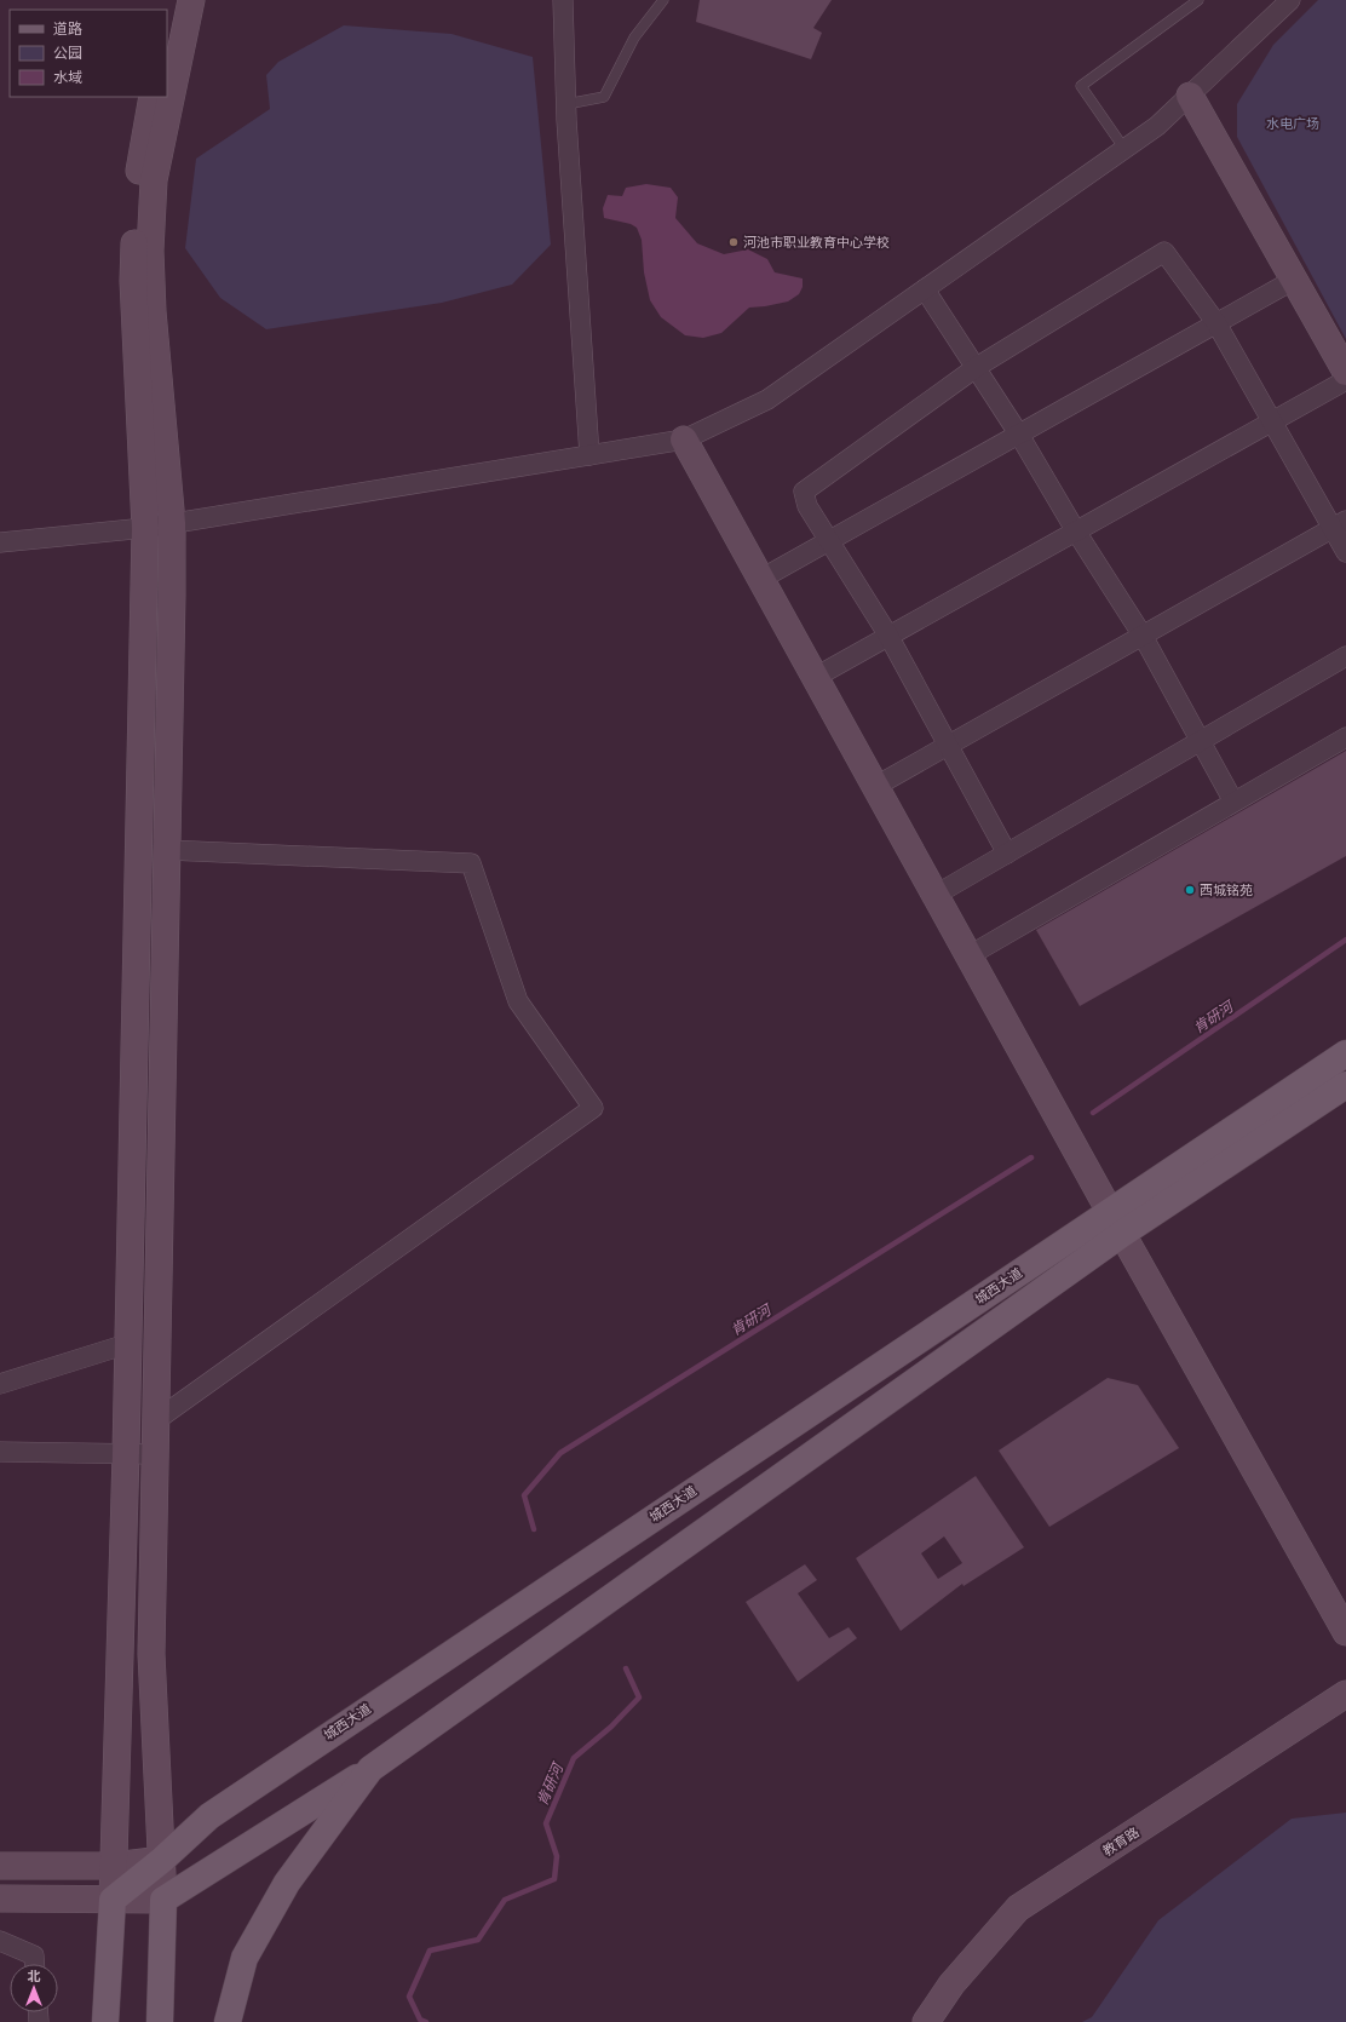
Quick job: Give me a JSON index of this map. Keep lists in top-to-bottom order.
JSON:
{
  "streets": {
    "main road": ["城西大道", "教育路"]
  },
  "water": ["肯研河"],
  "parks": ["水电广场"],
  "places": ["河池市职业教育中心学校", "西城铭苑"],
  "legend": ["道路", "公园", "水域"],
  "north": "top"
}
